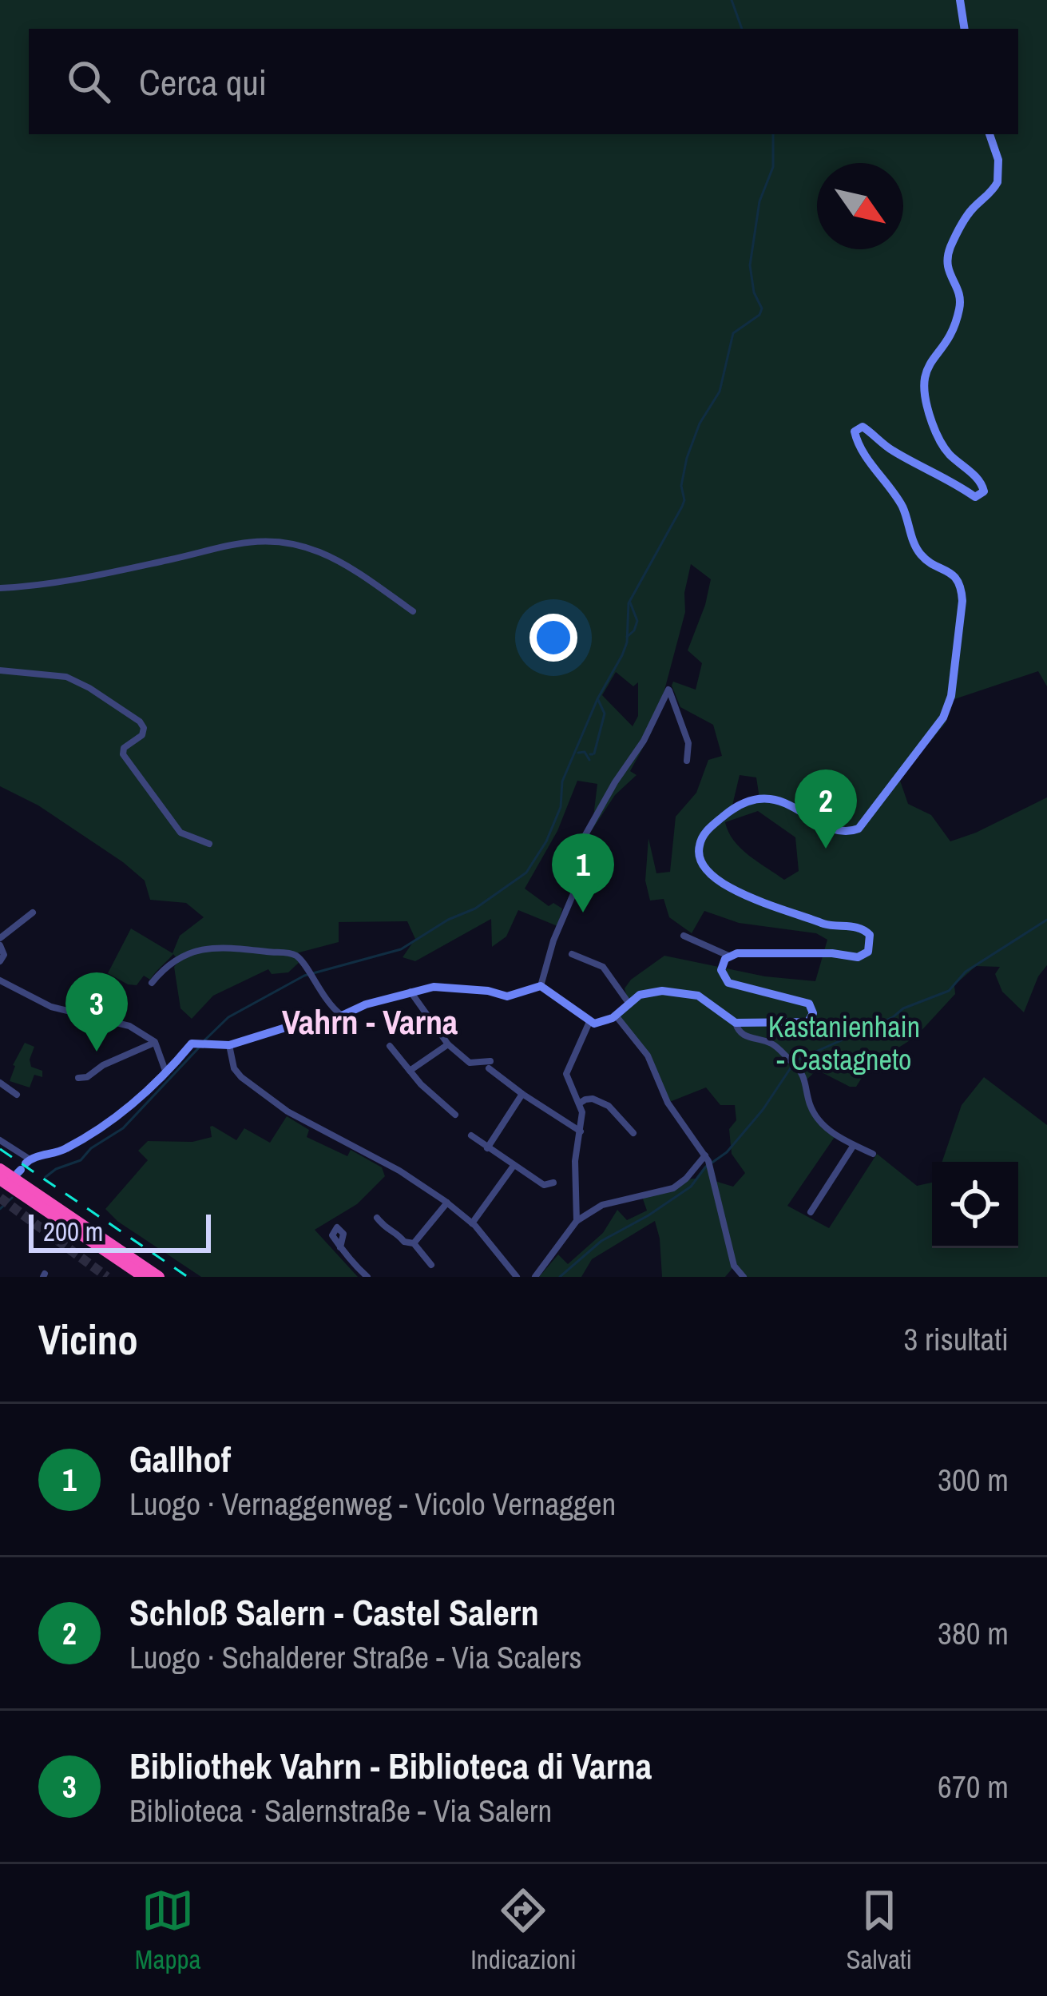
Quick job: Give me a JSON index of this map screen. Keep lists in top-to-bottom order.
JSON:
{
  "districts": ["Vahrn - Varna"],
  "parks": ["Kastanienhain - Castagneto"],
  "scale_bar": "200 m",
  "north": "bottom right",
  "page": {
    "search": "Cerca qui",
    "pins": ["2", "1", "3"],
    "scale": "200 m",
    "heading": ["Vicino", "3 risultati"],
    "list": [
      {
        "mark": "1",
        "name": "Gallhof",
        "note": "Luogo · Vernaggenweg - Vicolo Vernaggen",
        "value": "300 m"
      },
      {
        "mark": "2",
        "name": "Schloß Salern - Castel Salern",
        "note": "Luogo · Schalderer Straße - Via Scalers",
        "value": "380 m"
      },
      {
        "mark": "3",
        "name": "Bibliothek Vahrn - Biblioteca di Varna",
        "note": "Biblioteca · Salernstraße - Via Salern",
        "value": "670 m"
      }
    ],
    "nav": ["Mappa", "Indicazioni", "Salvati"]
  }
}
